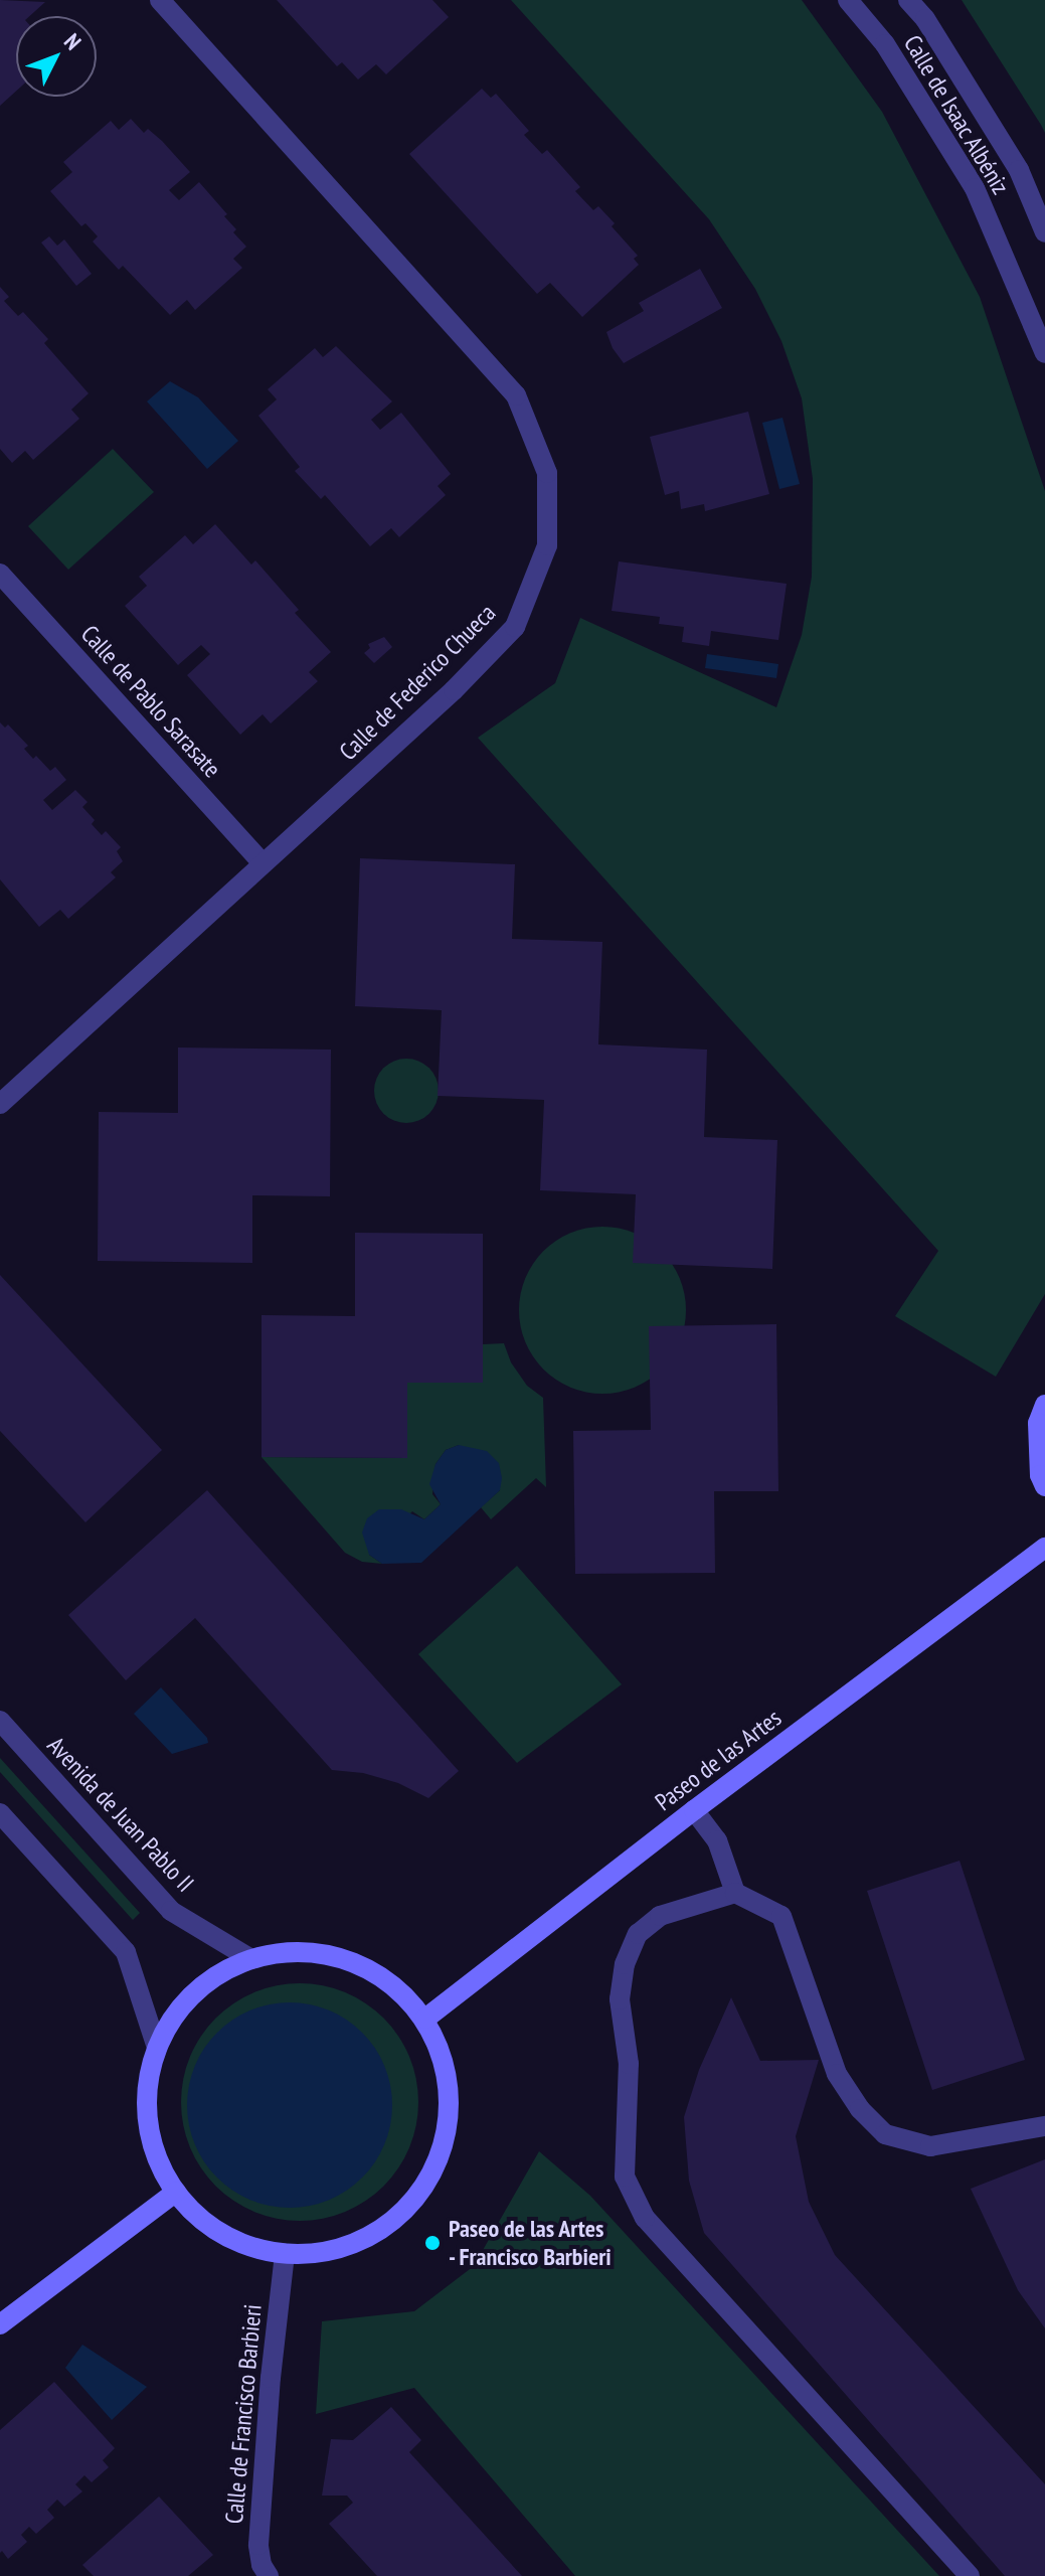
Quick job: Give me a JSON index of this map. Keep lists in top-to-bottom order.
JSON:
{
  "streets": {
    "main road": ["Paseo de las Artes"],
    "street": [
      "Calle de Isaac Albéniz",
      "Calle de Federico Chueca",
      "Calle de Pablo Sarasate",
      "Avenida de Juan Pablo II",
      "Calle de Francisco Barbieri"
    ]
  },
  "crossings": [
    ["Calle de Federico Chueca", "Calle de Pablo Sarasate"]
  ],
  "places": ["Paseo de las Artes - Francisco Barbieri"],
  "north": "top right"
}
